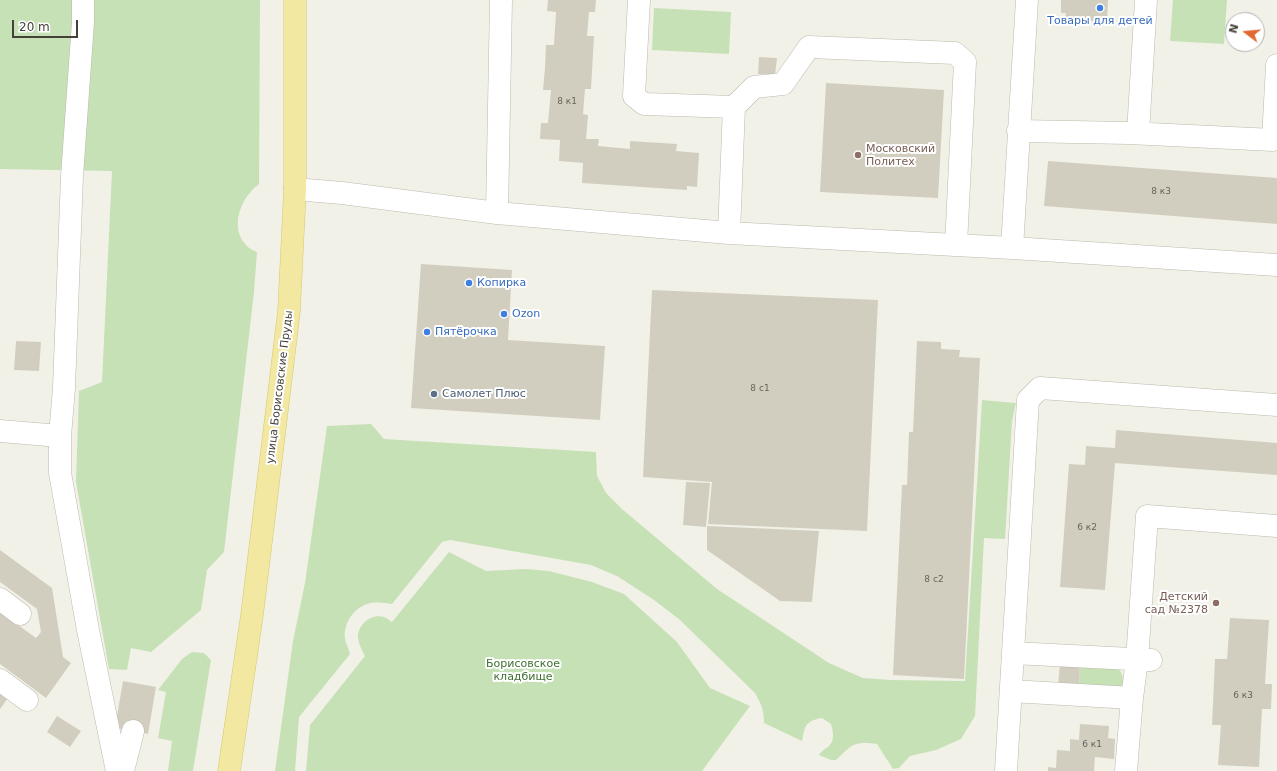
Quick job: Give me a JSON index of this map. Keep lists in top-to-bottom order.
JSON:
{
  "streets": {
    "main road": ["улица Борисовские Пруды"]
  },
  "parks": ["Борисовское кладбище"],
  "places": [
    "Товары для детей",
    "Московский Политех",
    "Копирка",
    "Ozon",
    "Пятёрочка",
    "Самолет Плюс",
    "Детский сад №2378"
  ],
  "house_numbers": [
    "8 к1",
    "8 к3",
    "8 c1",
    "6 к2",
    "8 c2",
    "6 к3",
    "6 к1"
  ],
  "scale_bar": "20 m",
  "north": "left"
}
